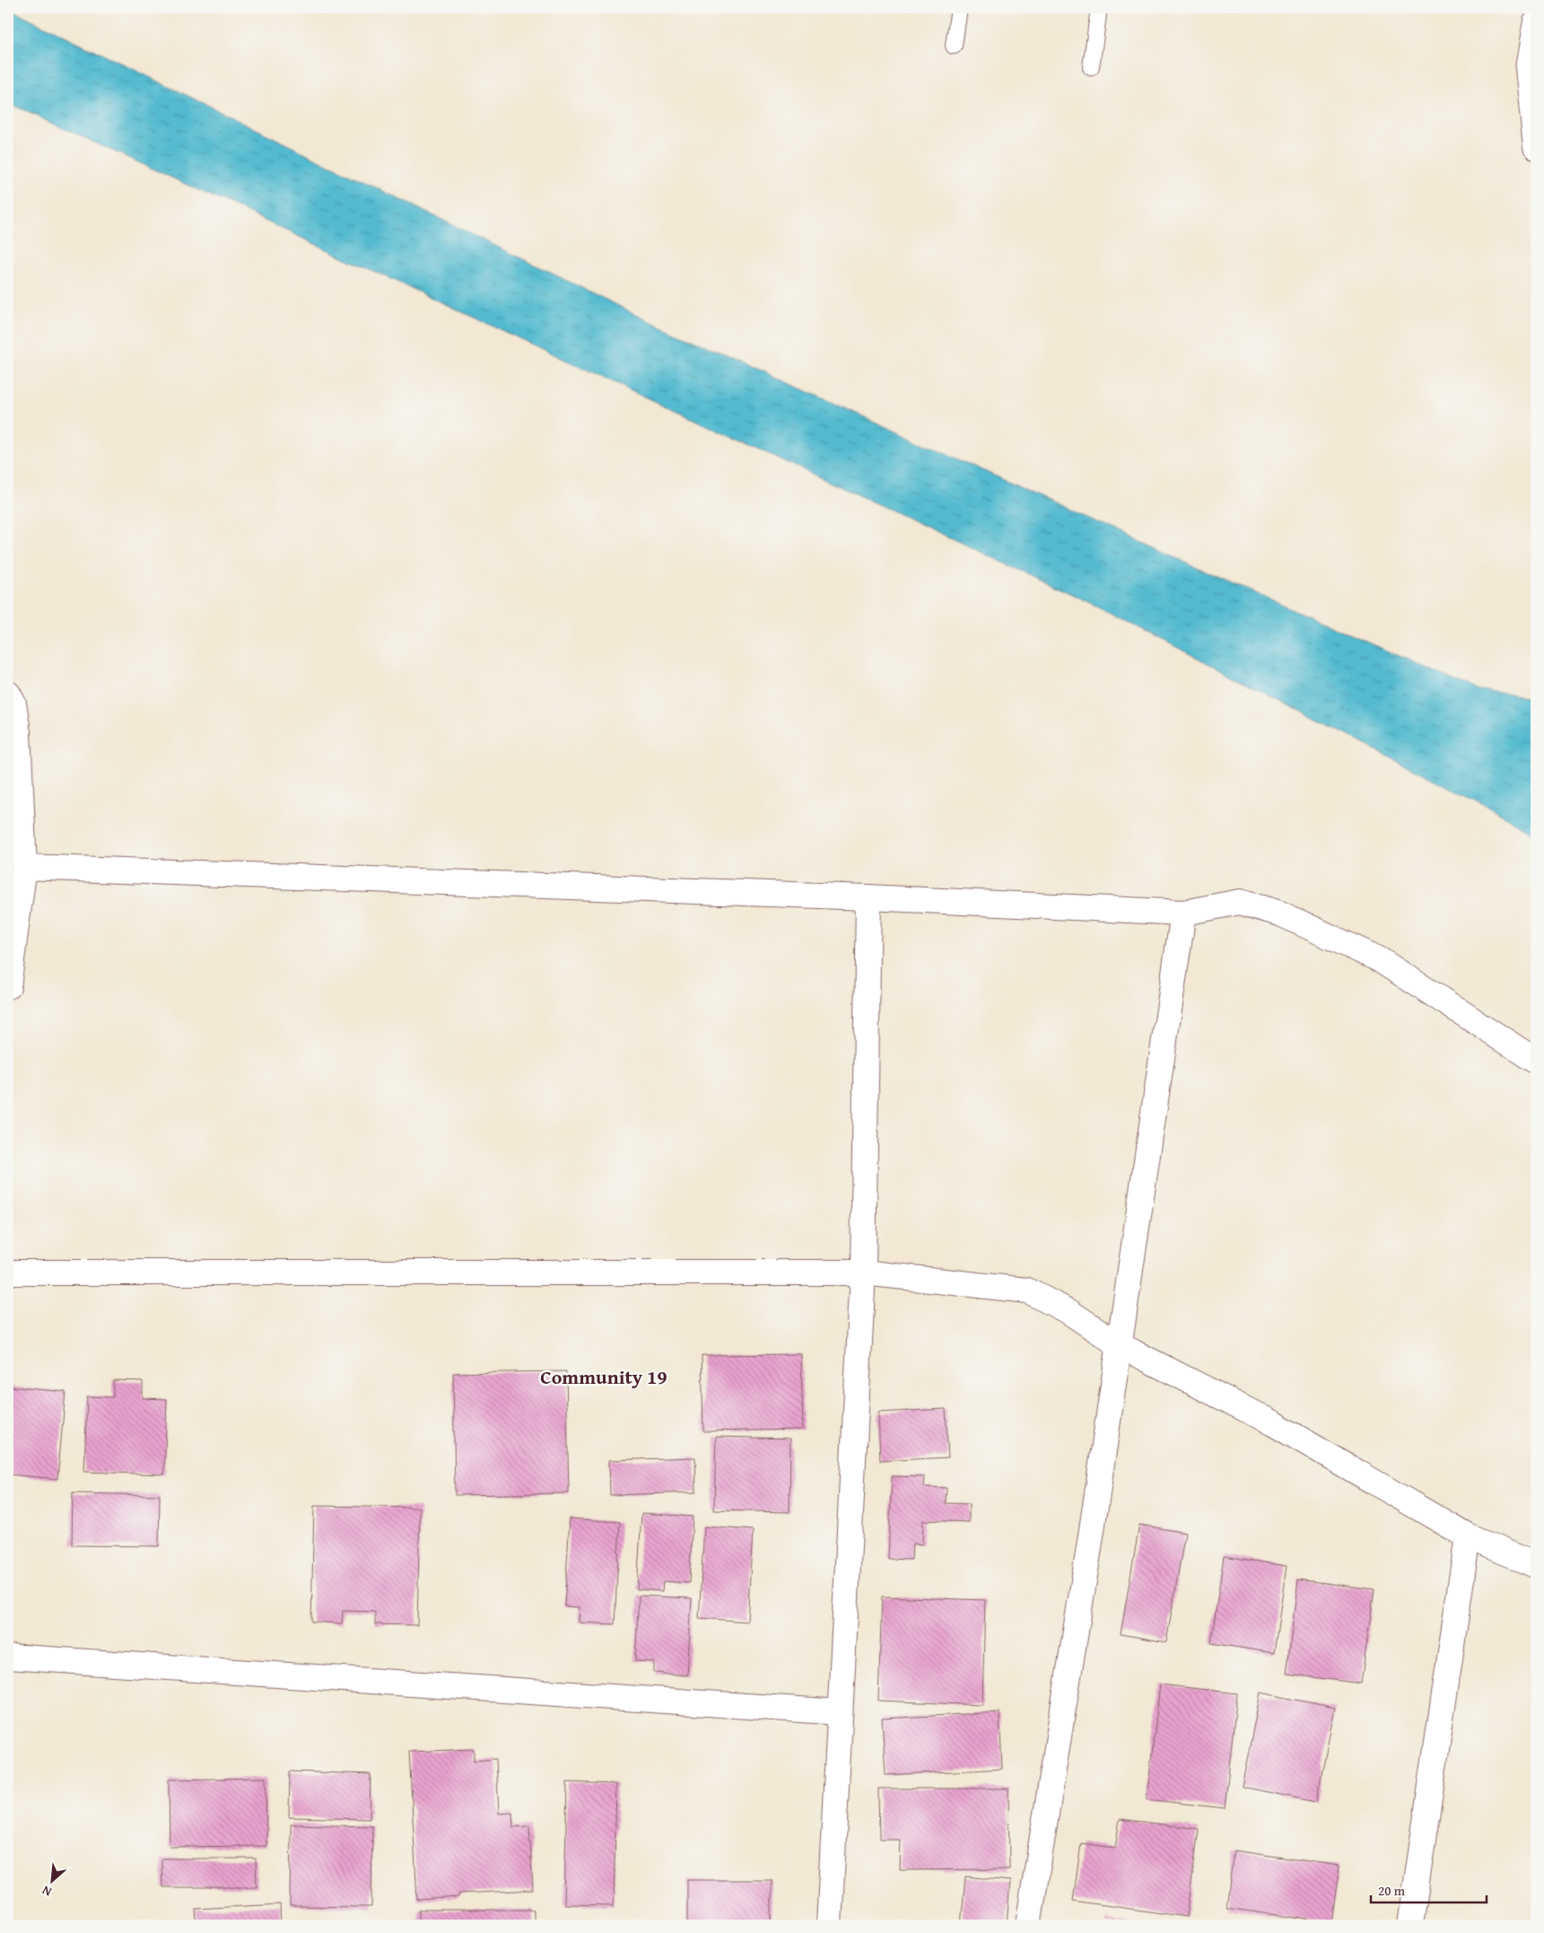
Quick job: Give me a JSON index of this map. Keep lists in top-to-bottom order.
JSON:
{
  "districts": ["Community 19"],
  "scale_bar": "20 m",
  "north": "bottom left"
}
